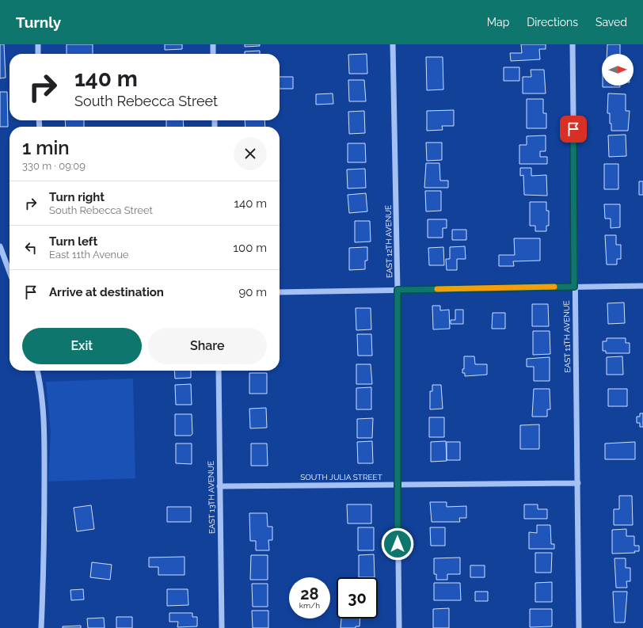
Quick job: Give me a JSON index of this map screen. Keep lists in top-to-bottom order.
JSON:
{
  "streets": {
    "street": [
      "EAST 12TH AVENUE",
      "EAST 11TH AVENUE",
      "SOUTH JULIA STREET",
      "EAST 13TH AVENUE"
    ]
  },
  "crossings": [
    ["EAST 12TH AVENUE", "SOUTH JULIA STREET"],
    ["EAST 11TH AVENUE", "SOUTH JULIA STREET"],
    ["SOUTH JULIA STREET", "EAST 13TH AVENUE"]
  ],
  "north": "right",
  "page": {
    "header": "Turnly",
    "nav": ["Map", "Directions", "Saved"],
    "turn": ["140 m", "South Rebecca Street"],
    "heading": ["1 min", "330 m · 09:09"],
    "list": [
      {
        "name": "Turn right",
        "note": "South Rebecca Street",
        "value": "140 m"
      },
      {
        "name": "Turn left",
        "note": "East 11th Avenue",
        "value": "100 m"
      },
      {
        "name": "Arrive at destination",
        "value": "90 m"
      }
    ],
    "buttons": ["Exit", "Share"],
    "speed": "28 km/h",
    "limit": "30"
  }
}
